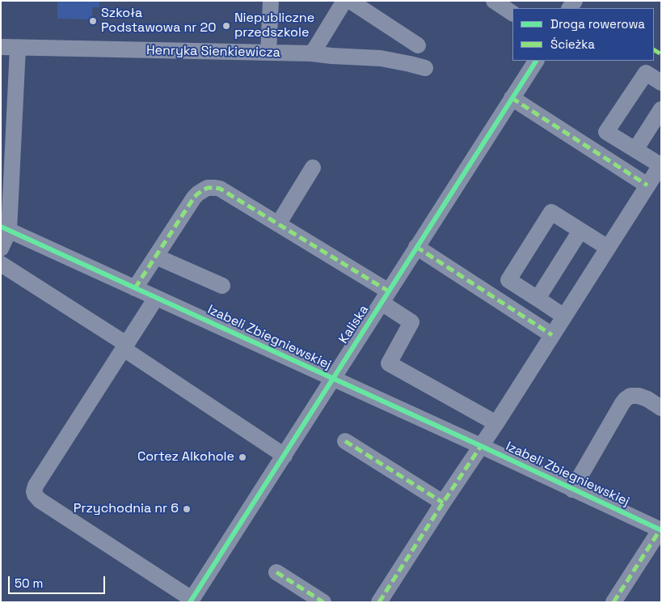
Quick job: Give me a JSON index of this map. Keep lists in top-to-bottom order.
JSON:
{
  "streets": {
    "street": ["Henryka Sienkiewicza", "Kaliska", "Izabeli Zbiegniewskiej"]
  },
  "crossings": [
    ["Kaliska", "Izabeli Zbiegniewskiej"]
  ],
  "places": [
    "Szkoła Podstawowa nr 20",
    "Niepubliczne przedszkole",
    "Cortez Alkohole",
    "Przychodnia nr 6"
  ],
  "legend": ["Droga rowerowa", "Ścieżka"],
  "scale_bar": "50 m"
}
